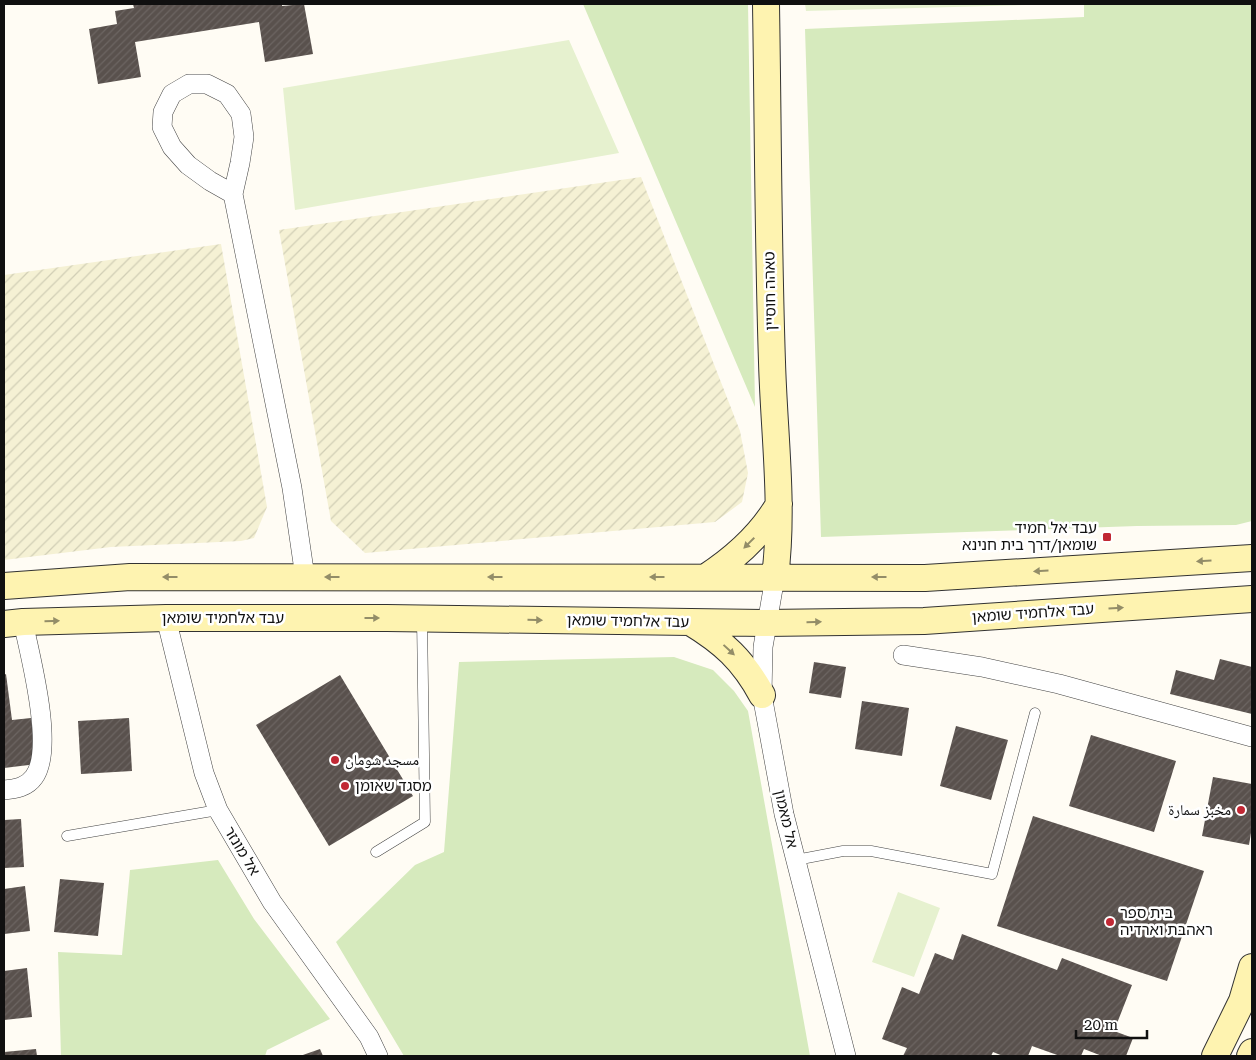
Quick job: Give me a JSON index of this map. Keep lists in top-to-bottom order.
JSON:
{
  "streets": {
    "main road": ["טאהה חוסיין", "עבד אלחמיד שומאן"],
    "street": ["אל מאמון", "אל מונזר"]
  },
  "crossings": [
    ["טאהה חוסיין", "אל מאמון"],
    ["עבד אלחמיד שומאן", "אל מאמון"],
    ["עבד אלחמיד שומאן", "אל מונזר"]
  ],
  "places": {
    "transit": ["עבד אל חמיד שומאן/דרך בית חנינא"],
    "other": [
      "مسجد شومان",
      "מסגד שאומן",
      "مخبز سمارة",
      "בית ספר ראהבת וארדיה"
    ]
  },
  "scale_bar": "20 m"
}
